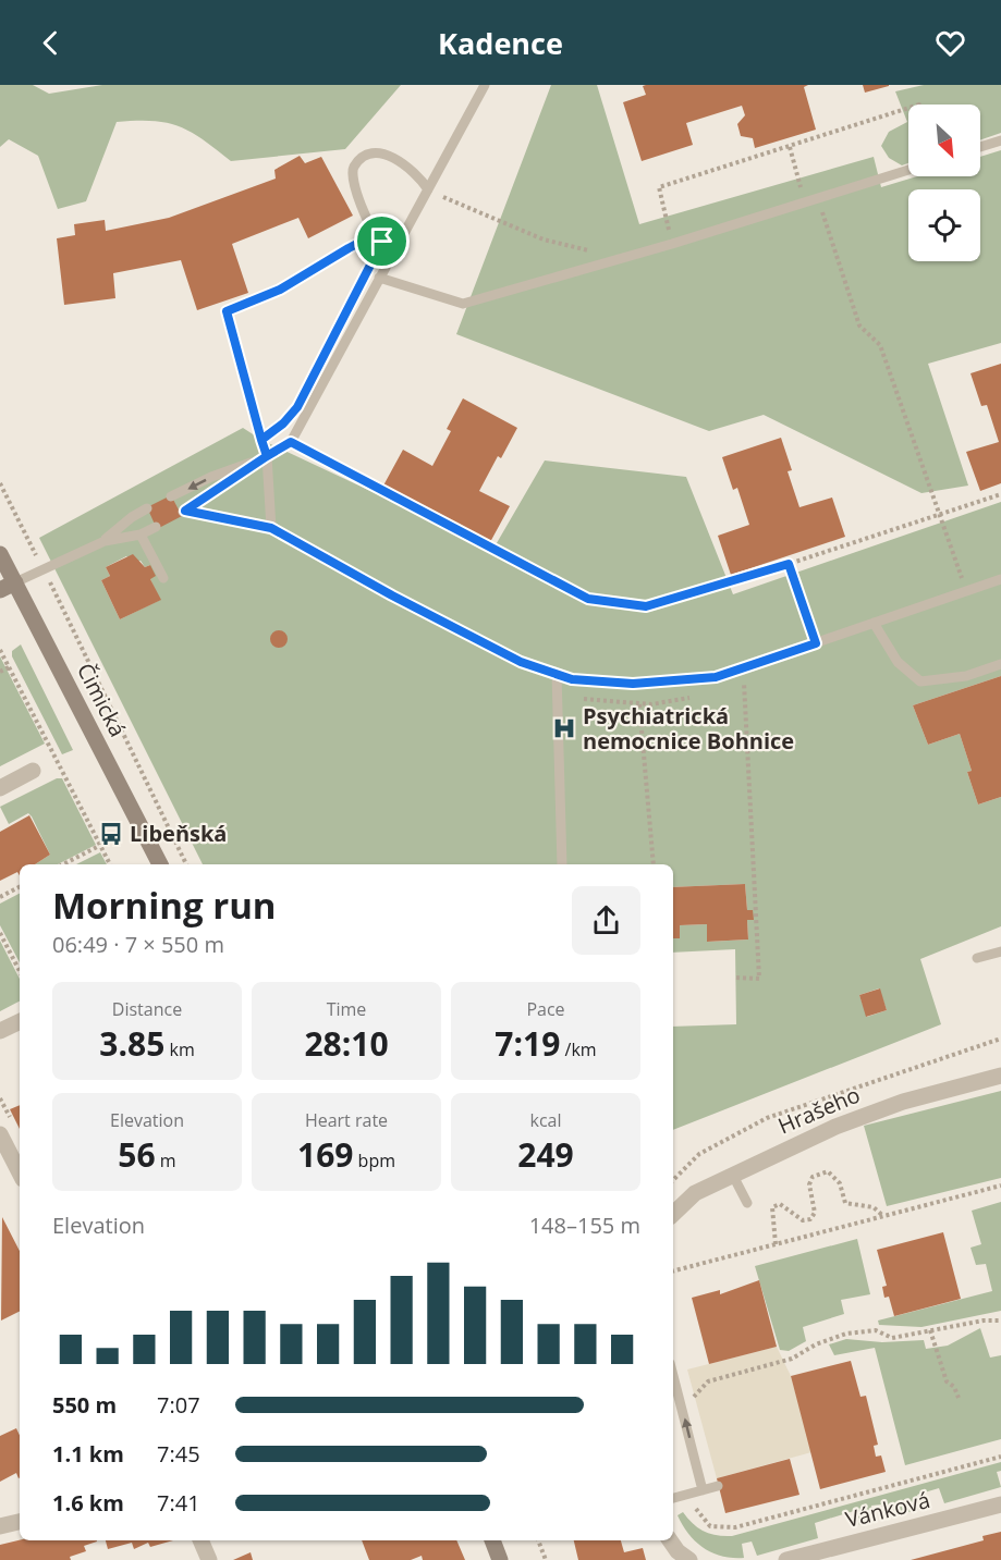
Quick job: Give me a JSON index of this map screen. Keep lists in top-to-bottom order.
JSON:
{
  "streets": {
    "street": ["Čimická", "Hrašeho", "Vánková"]
  },
  "places": {
    "hospital": ["Psychiatrická nemocnice Bohnice"],
    "bus stop": ["Libeňská"]
  },
  "north": "bottom right",
  "page": {
    "header": "Kadence",
    "heading": ["Morning run", "06:49 · 7 × 550 m"],
    "stats": [
      ["Distance", "3.85 km"],
      ["Time", "28:10"],
      ["Pace", "7:19 /km"],
      ["Elevation", "56 m"],
      ["Heart rate", "169 bpm"],
      ["kcal", "249"]
    ],
    "chart": ["Elevation", "148–155 m"],
    "list": [
      {
        "name": "550 m",
        "note": "7:07"
      },
      {
        "name": "1.1 km",
        "note": "7:45"
      },
      {
        "name": "1.6 km",
        "note": "7:41"
      }
    ]
  }
}
